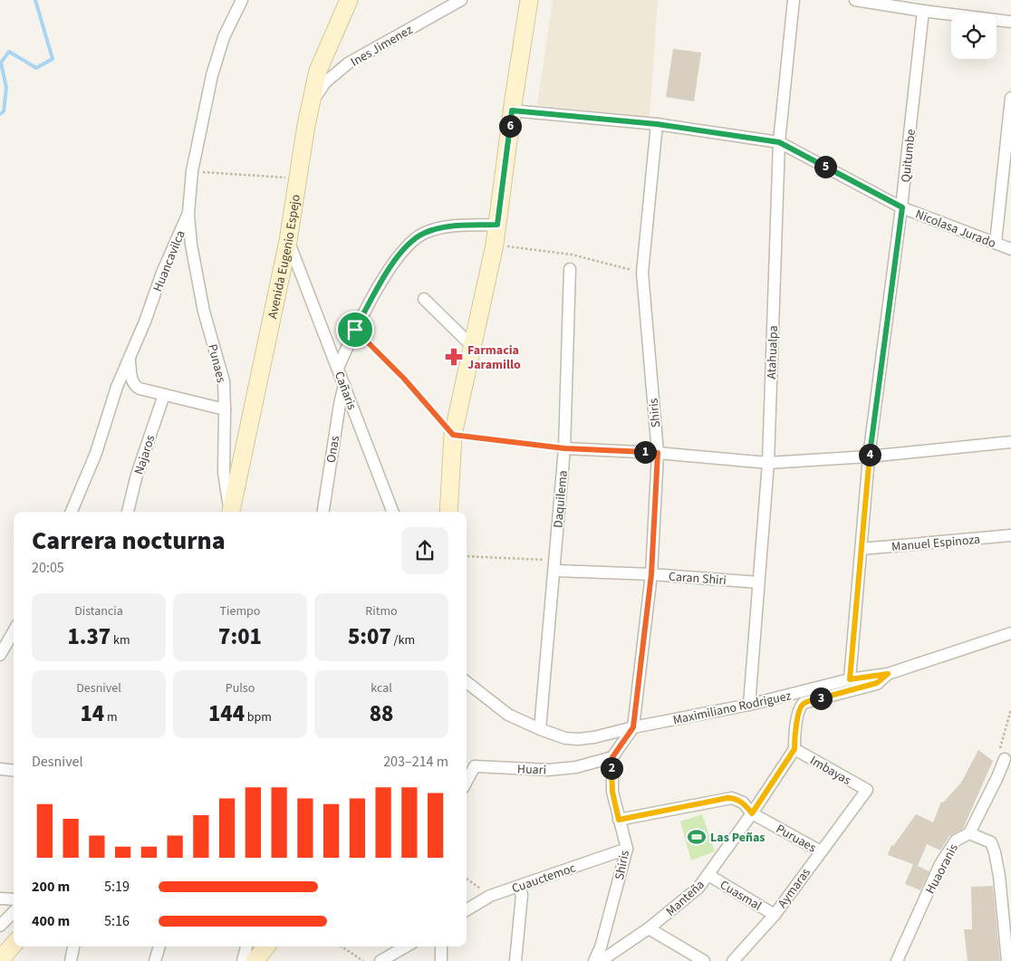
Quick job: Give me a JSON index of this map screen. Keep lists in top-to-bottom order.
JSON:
{
  "streets": {
    "main road": ["Avenida Eugenio Espejo"],
    "street": [
      "Ines Jimenez",
      "Quitumbe",
      "Nicolasa Jurado",
      "Huancavilca",
      "Atahualpa",
      "Punaes",
      "Cañaris",
      "Shiris",
      "Onas",
      "Najaros",
      "Daquilema",
      "Manuel Espinoza",
      "Caran Shiri",
      "Maximiliano Rodriguez",
      "Huari",
      "Imbayas",
      "Puruaes",
      "Huaoranis",
      "Cuauctemoc",
      "Aymaras",
      "Cuasmal",
      "Manteña"
    ]
  },
  "crossings": [
    ["Ines Jimenez", "Avenida Eugenio Espejo"],
    ["Quitumbe", "Nicolasa Jurado"],
    ["Quitumbe", "Manuel Espinoza"],
    ["Quitumbe", "Maximiliano Rodriguez"],
    ["Nicolasa Jurado", "Atahualpa"],
    ["Nicolasa Jurado", "Shiris"],
    ["Avenida Eugenio Espejo", "Cañaris"],
    ["Huancavilca", "Punaes"],
    ["Atahualpa", "Caran Shiri"],
    ["Atahualpa", "Maximiliano Rodriguez"],
    ["Cañaris", "Onas"],
    ["Shiris", "Caran Shiri"],
    ["Shiris", "Maximiliano Rodriguez"],
    ["Shiris", "Huari"],
    ["Shiris", "Puruaes"],
    ["Shiris", "Cuauctemoc"],
    ["Daquilema", "Caran Shiri"],
    ["Daquilema", "Maximiliano Rodriguez"],
    ["Maximiliano Rodriguez", "Manteña"],
    ["Imbayas", "Aymaras"],
    ["Imbayas", "Manteña"],
    ["Puruaes", "Aymaras"],
    ["Puruaes", "Manteña"],
    ["Aymaras", "Cuasmal"],
    ["Cuasmal", "Manteña"]
  ],
  "places": {
    "pharmacy": ["Farmacia Jaramillo"],
    "sports": ["Las Peñas"]
  },
  "page": {
    "pins": [
      "6",
      "5",
      "1",
      "4",
      "3",
      "2"
    ],
    "heading": ["Carrera nocturna", "20:05"],
    "stats": [
      ["Distancia", "1.37 km"],
      ["Tiempo", "7:01"],
      ["Ritmo", "5:07 /km"],
      ["Desnivel", "14 m"],
      ["Pulso", "144 bpm"],
      ["kcal", "88"]
    ],
    "chart": ["Desnivel", "203–214 m"],
    "list": [
      {
        "name": "200 m",
        "note": "5:19"
      },
      {
        "name": "400 m",
        "note": "5:16"
      }
    ]
  }
}
